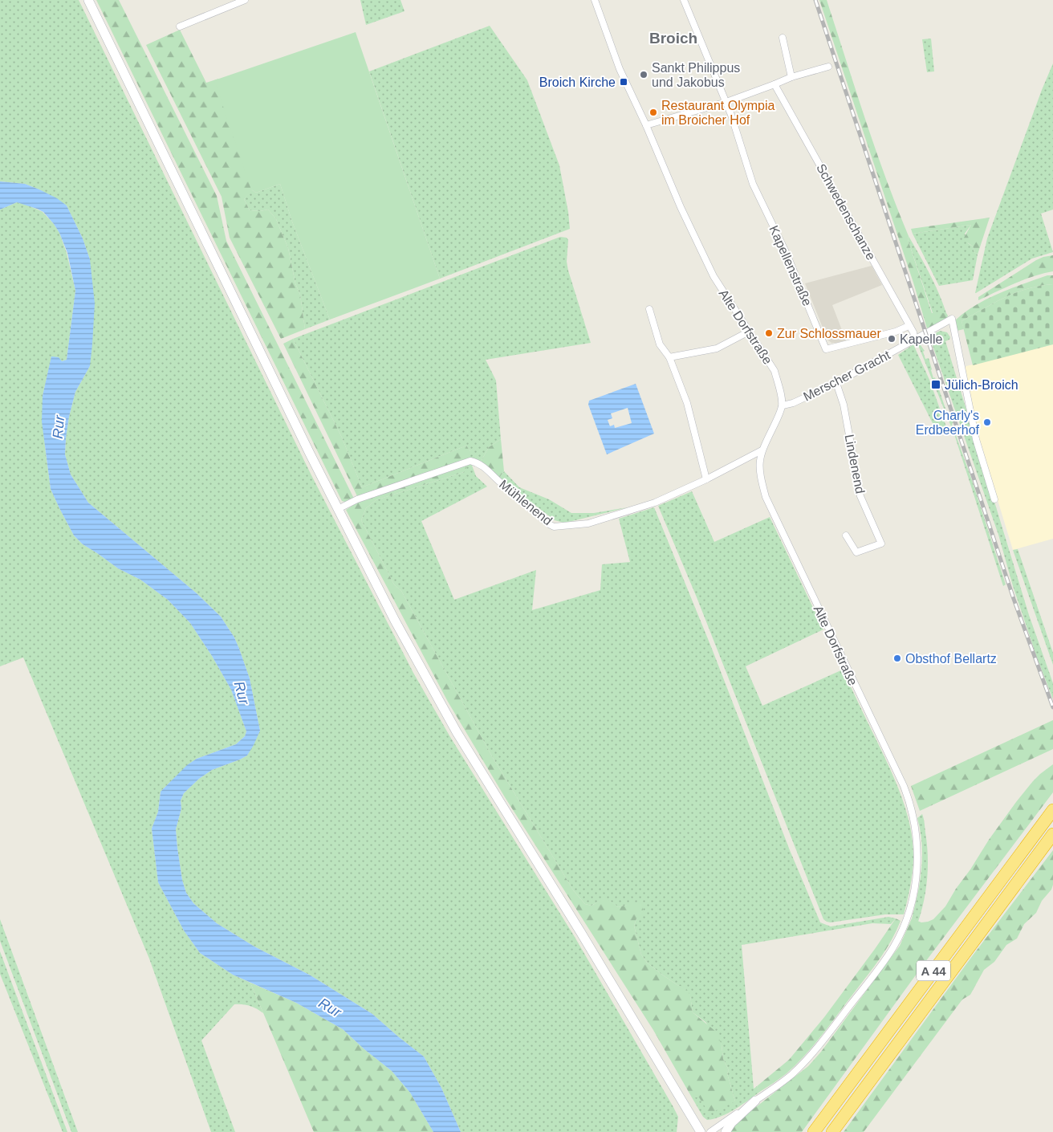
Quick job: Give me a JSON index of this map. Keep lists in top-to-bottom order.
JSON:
{
  "streets": {
    "highway": ["A 44"],
    "street": [
      "Schwedenschanze",
      "Kapellenstraße",
      "Alte Dorfstraße",
      "Merscher Gracht",
      "Lindenend",
      "Mühlenend"
    ]
  },
  "crossings": [
    ["Schwedenschanze", "Kapellenstraße"],
    ["Schwedenschanze", "Merscher Gracht"],
    ["Alte Dorfstraße", "Merscher Gracht"],
    ["Alte Dorfstraße", "Mühlenend"],
    ["Merscher Gracht", "Lindenend"]
  ],
  "districts": ["Broich"],
  "water": ["Rur"],
  "places": {
    "other": [
      "Sankt Philippus und Jakobus",
      "Restaurant Olympia im Broicher Hof",
      "Zur Schlossmauer",
      "Kapelle",
      "Charly's Erdbeerhof",
      "Obsthof Bellartz"
    ],
    "transit": ["Broich Kirche", "Jülich-Broich"]
  }
}
